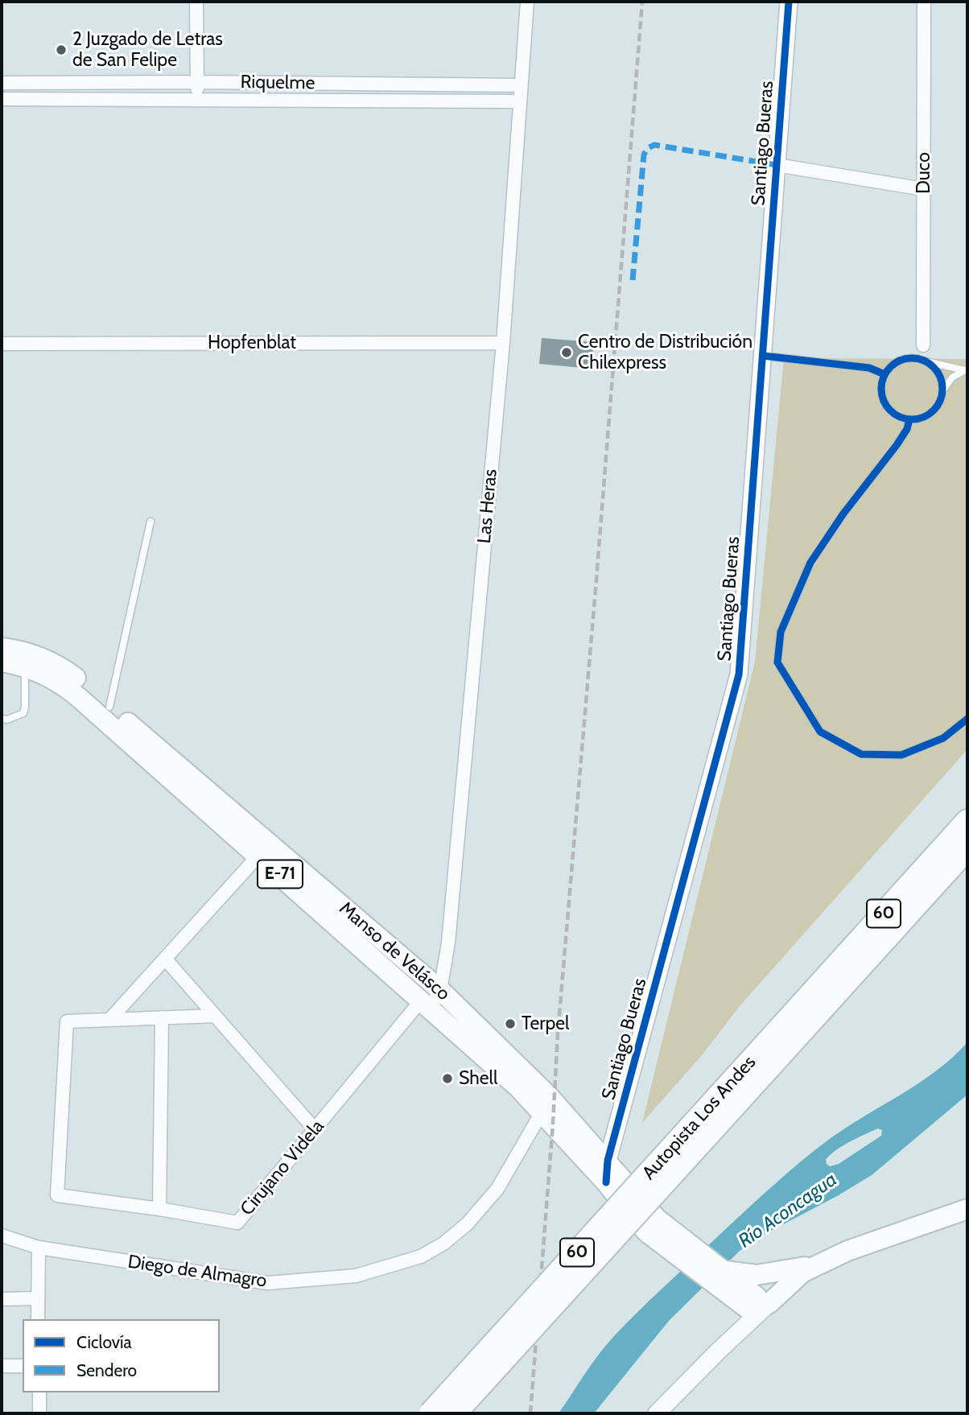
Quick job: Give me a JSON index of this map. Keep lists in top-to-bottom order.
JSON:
{
  "streets": {
    "highway": ["60", "Autopista Los Andes"],
    "main road": ["E-71", "Manso de Velásco"],
    "street": [
      "Riquelme",
      "Santiago Bueras",
      "Duco",
      "Hopfenblat",
      "Las Heras",
      "Cirujano Videla",
      "Diego de Almagro"
    ]
  },
  "crossings": [
    ["Riquelme", "Las Heras"],
    ["Santiago Bueras", "Manso de Velásco"],
    ["Hopfenblat", "Las Heras"],
    ["Las Heras", "Manso de Velásco"],
    ["Las Heras", "Cirujano Videla"],
    ["Manso de Velásco", "Cirujano Videla"],
    ["Manso de Velásco", "Diego de Almagro"]
  ],
  "water": ["Río Aconcagua"],
  "places": [
    "2 Juzgado de Letras de San Felipe",
    "Centro de Distribución Chilexpress",
    "Terpel",
    "Shell"
  ],
  "legend": ["Ciclovía", "Sendero"]
}
